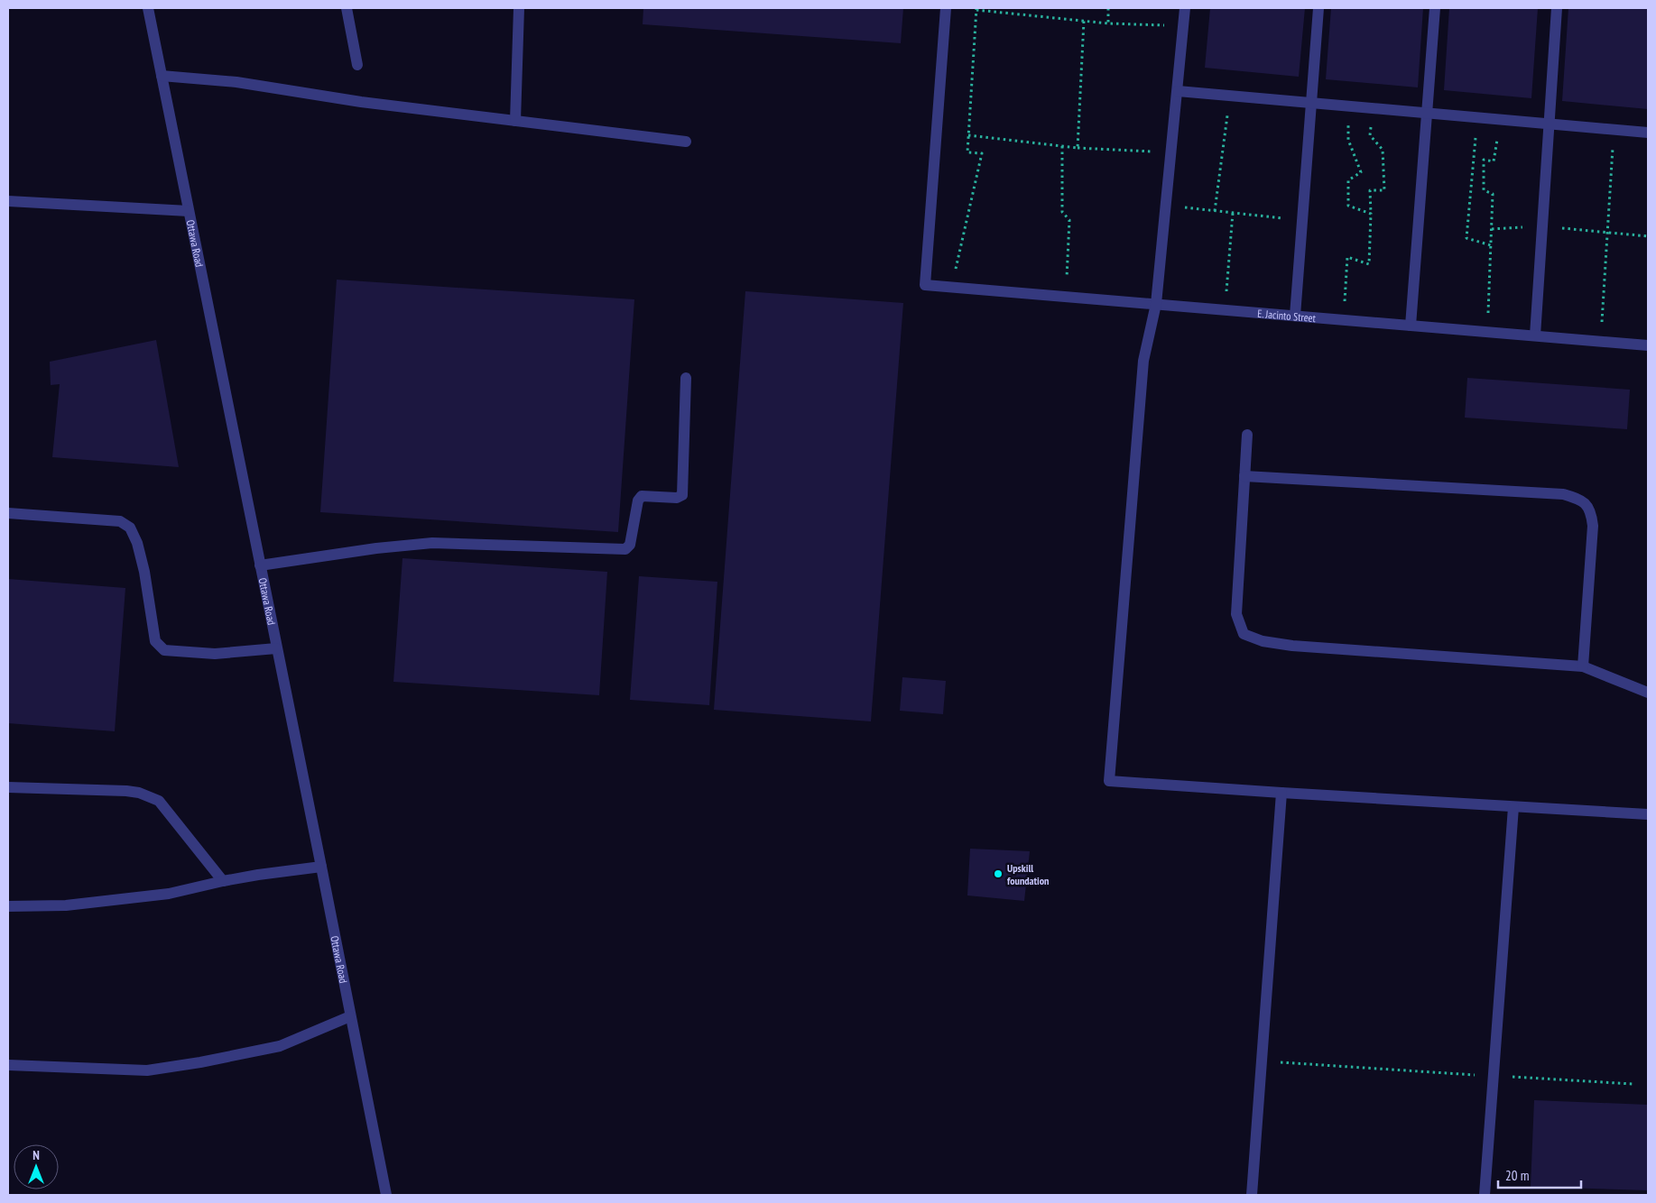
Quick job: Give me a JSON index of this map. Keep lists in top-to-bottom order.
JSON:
{
  "streets": {
    "street": ["Ottawa Road", "E. Jacinto Street"]
  },
  "places": ["Upskill foundation"],
  "scale_bar": "20 m",
  "north": "top"
}
